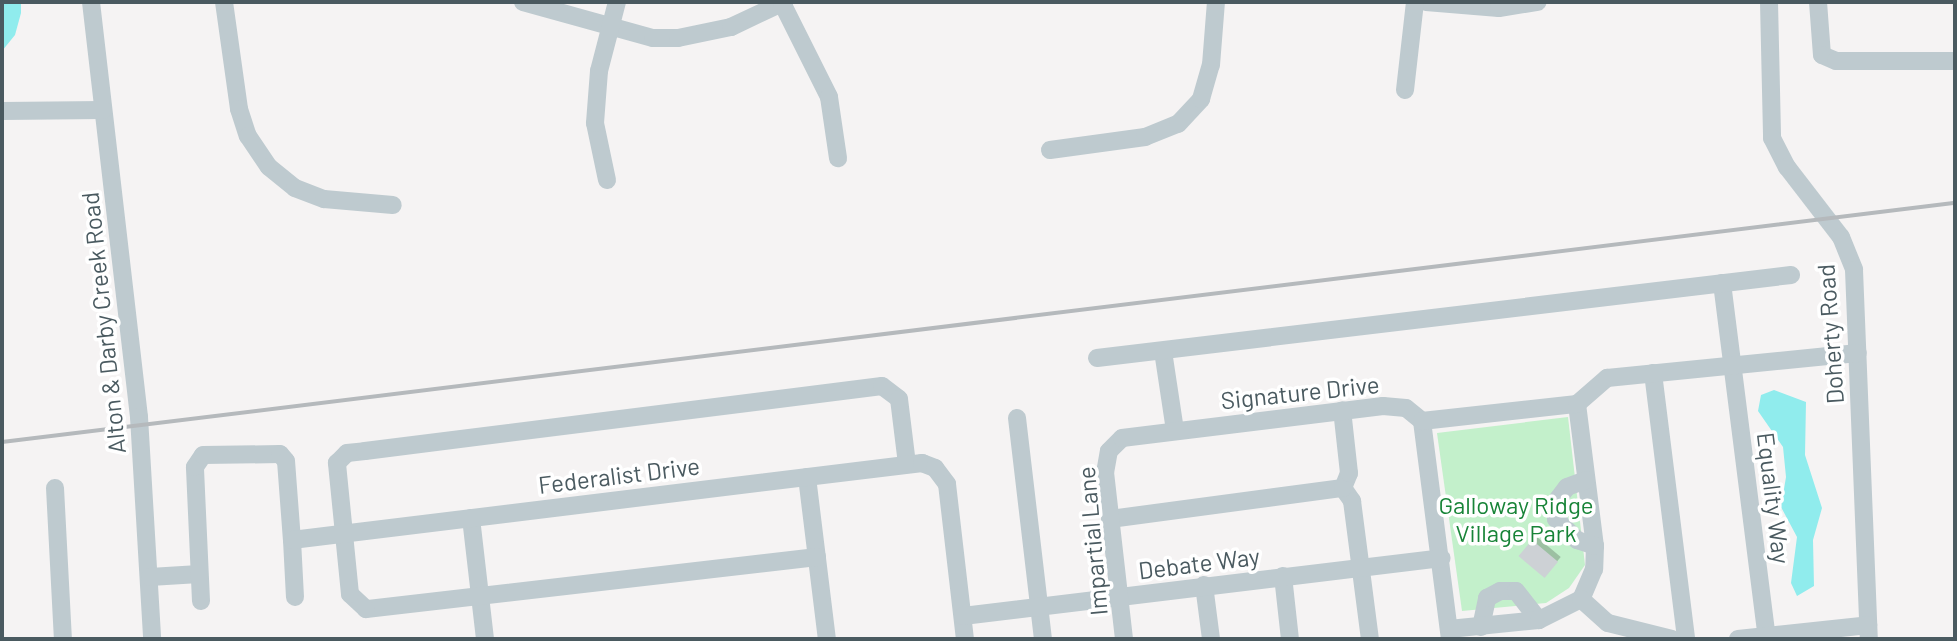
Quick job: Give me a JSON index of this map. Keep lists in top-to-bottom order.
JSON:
{
  "streets": {
    "street": [
      "Alton & Darby Creek Road",
      "Doherty Road",
      "Signature Drive",
      "Federalist Drive",
      "Equality Way",
      "Impartial Lane",
      "Debate Way"
    ]
  },
  "crossings": [
    ["Signature Drive", "Impartial Lane"],
    ["Federalist Drive", "Debate Way"],
    ["Impartial Lane", "Debate Way"]
  ],
  "parks": ["Galloway Ridge Village Park"]
}
